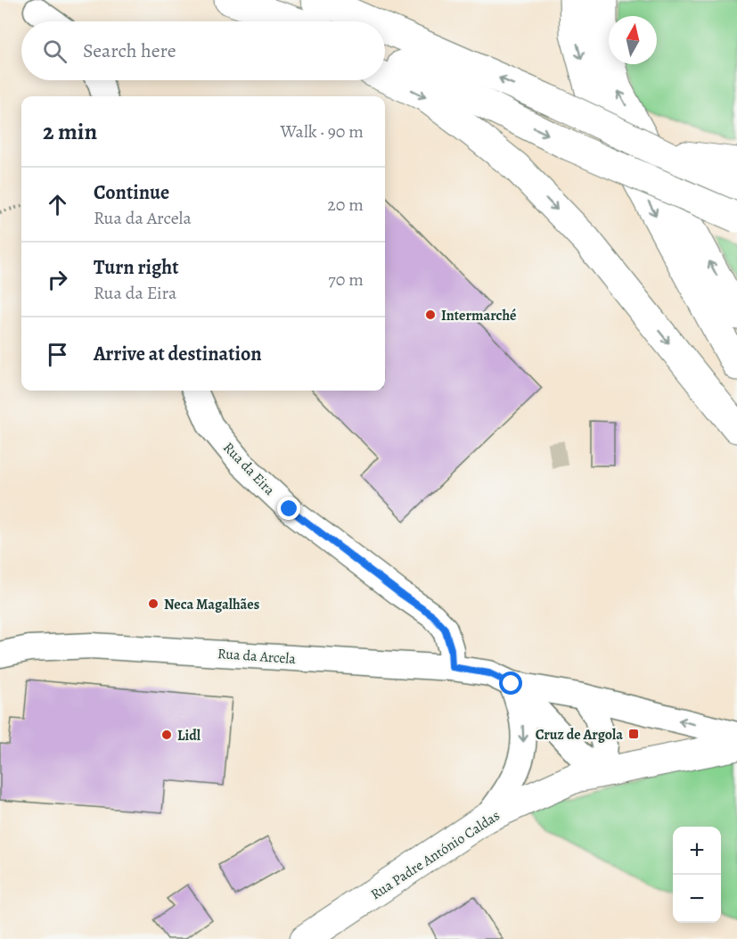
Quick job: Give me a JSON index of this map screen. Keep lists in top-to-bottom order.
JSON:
{
  "streets": {
    "main road": ["Rua Padre António Caldas"],
    "street": ["Rua da Eira", "Rua da Arcela"]
  },
  "crossings": [
    ["Rua da Eira", "Rua da Arcela"]
  ],
  "places": {
    "other": ["Intermarché", "Neca Magalhães", "Lidl"],
    "transit": ["Cruz de Argola"]
  },
  "north": "top",
  "page": {
    "search": "Search here",
    "heading": ["2 min", "Walk · 90 m"],
    "list": [
      ["Continue", "Rua da Arcela", "20 m"],
      ["Turn right", "Rua da Eira", "70 m"],
      "Arrive at destination"
    ],
    "map_buttons": ["+", "−"]
  }
}
